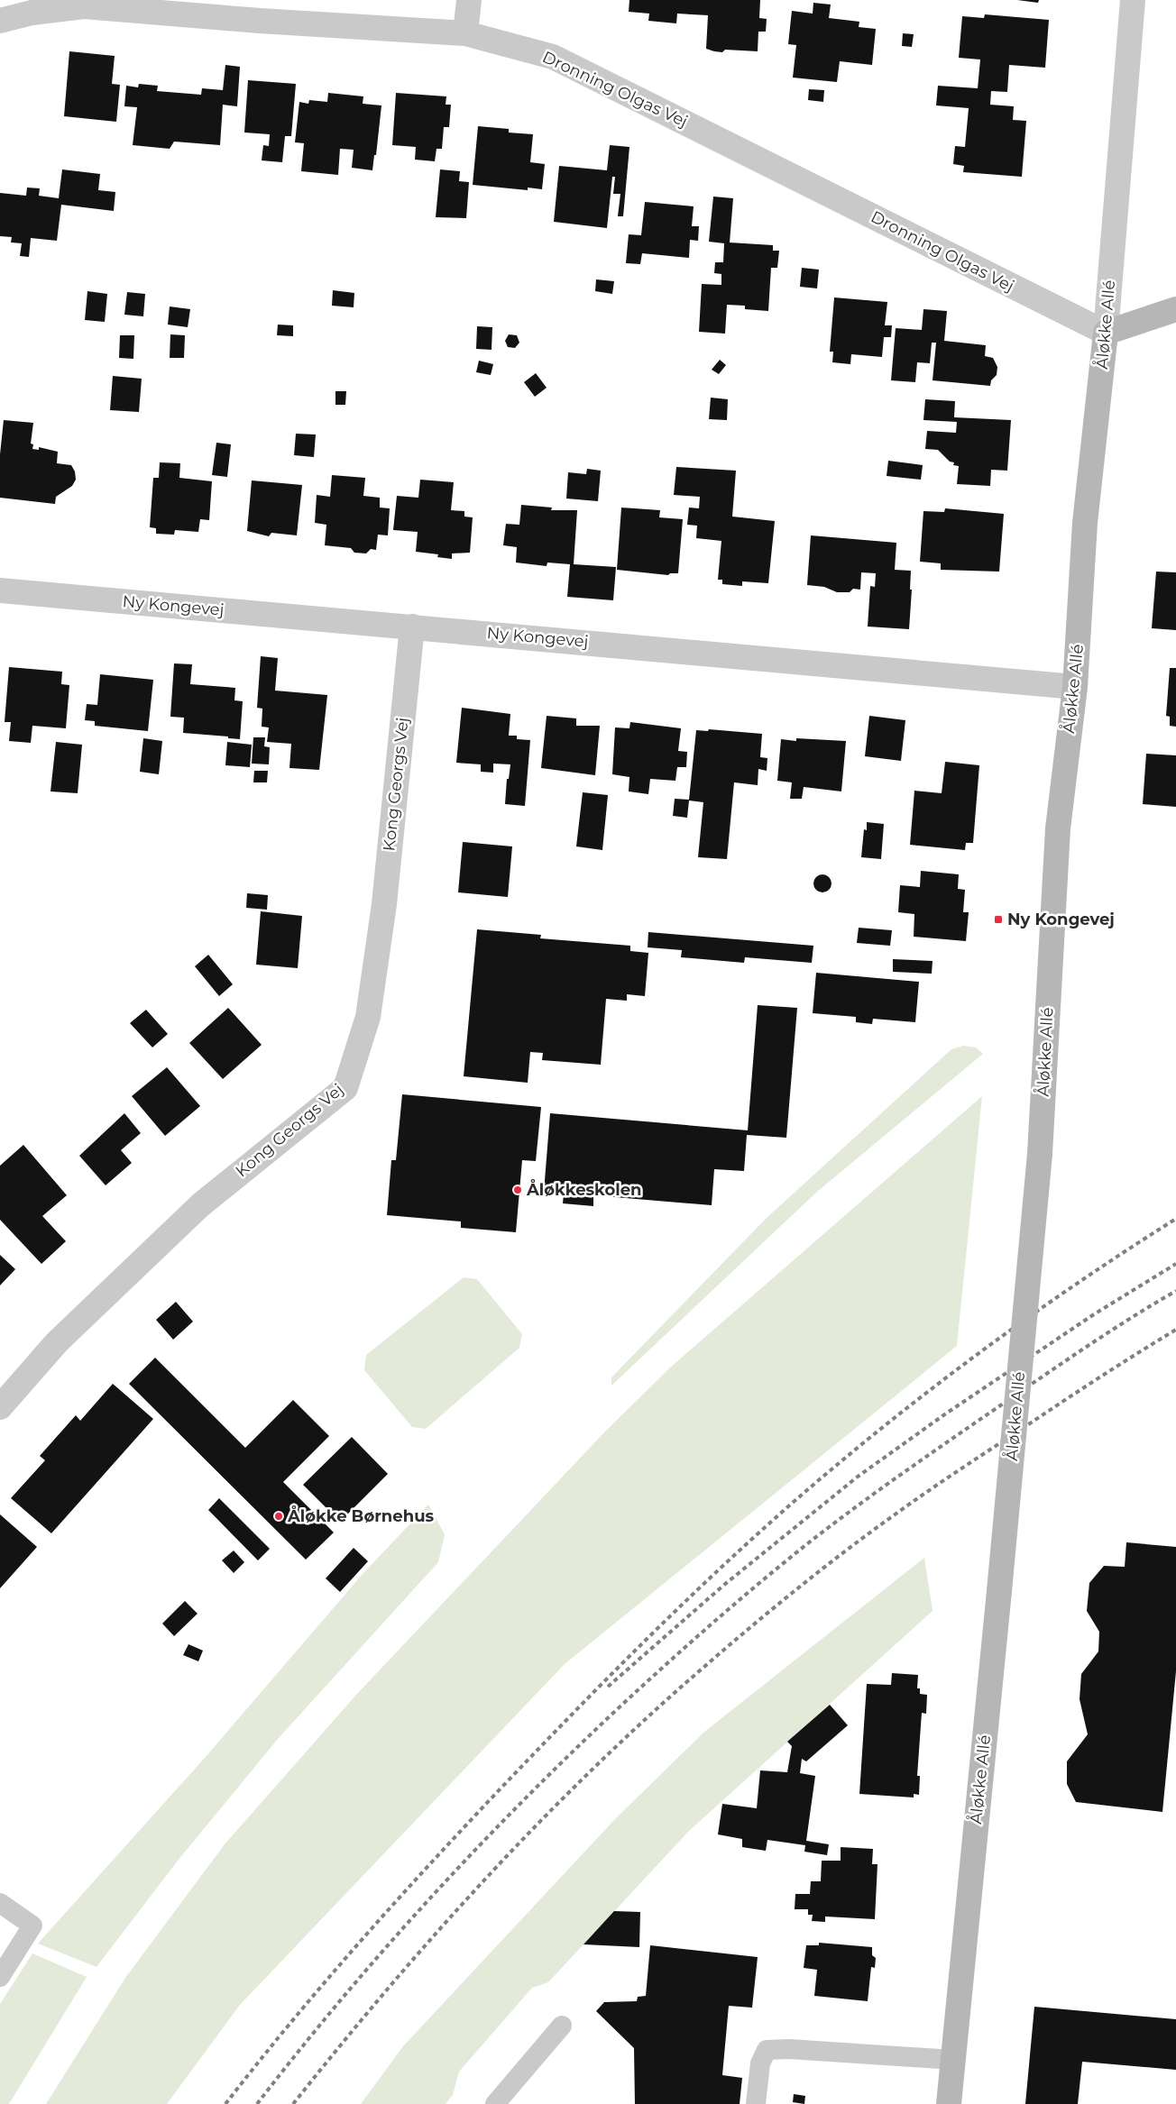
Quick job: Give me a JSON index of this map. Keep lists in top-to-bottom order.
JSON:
{
  "streets": {
    "main road": ["Åløkke Allé"],
    "street": ["Dronning Olgas Vej", "Ny Kongevej", "Kong Georgs Vej"]
  },
  "crossings": [
    ["Dronning Olgas Vej", "Åløkke Allé"],
    ["Åløkke Allé", "Ny Kongevej"],
    ["Ny Kongevej", "Kong Georgs Vej"]
  ],
  "places": {
    "transit": ["Ny Kongevej"],
    "other": ["Åløkkeskolen", "Åløkke Børnehus"]
  }
}
